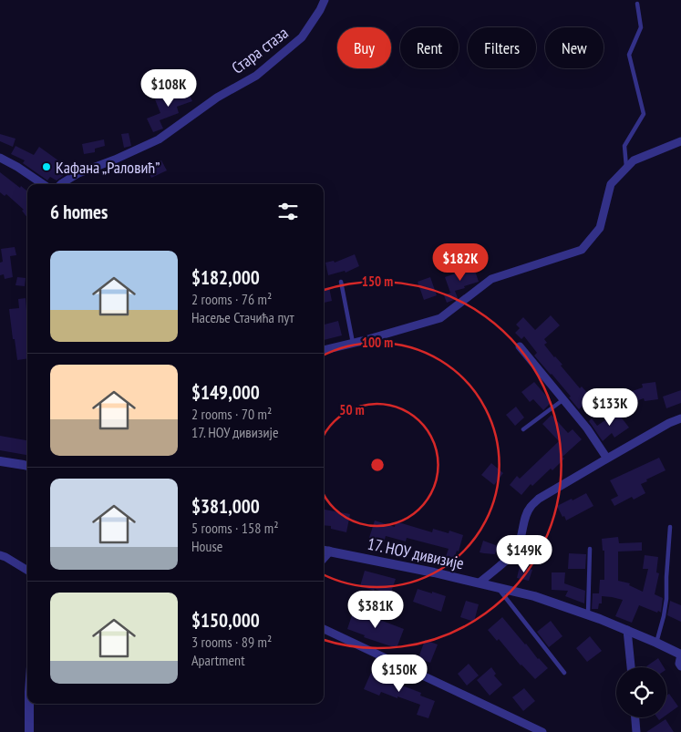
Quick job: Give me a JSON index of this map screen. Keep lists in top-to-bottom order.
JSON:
{
  "streets": {
    "street": ["Стара стаза", "17. НОУ дивизије"]
  },
  "places": ["Кафана „Раловић”"],
  "page": {
    "chip": [
      "Buy",
      "Rent",
      "Filters",
      "New"
    ],
    "price": [
      "$108K",
      "$182K",
      "$133K",
      "$149K",
      "$381K",
      "$150K"
    ],
    "heading": "6 homes",
    "list": [
      {
        "name": "$182,000",
        "note": "2 rooms · 76 m² · Насеље Стачића пут"
      },
      {
        "name": "$149,000",
        "note": "2 rooms · 70 m² · 17. НОУ дивизије"
      },
      {
        "name": "$381,000",
        "note": "5 rooms · 158 m² · House"
      },
      {
        "name": "$150,000",
        "note": "3 rooms · 89 m² · Apartment"
      }
    ]
  },
  "rings": ["150 m", "100 m", "50 m"]
}
